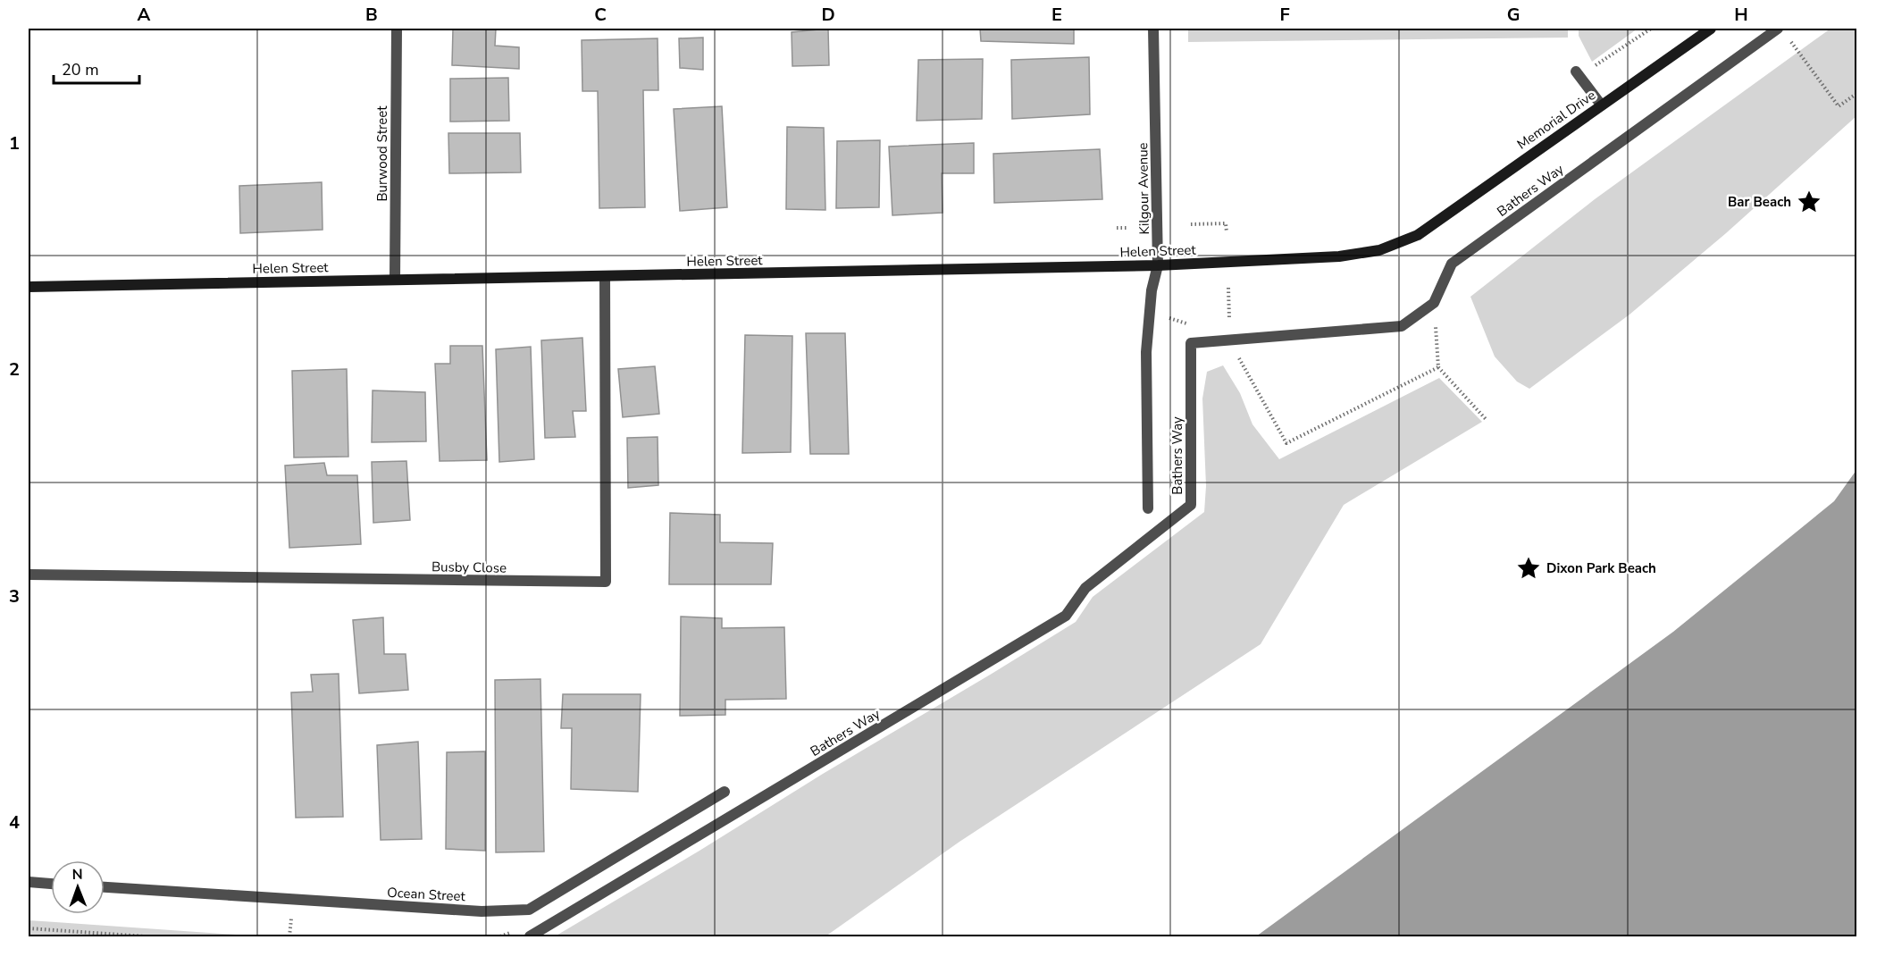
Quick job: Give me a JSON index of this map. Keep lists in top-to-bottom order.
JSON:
{
  "streets": {
    "main road": ["Memorial Drive", "Helen Street"],
    "street": [
      "Burwood Street",
      "Kilgour Avenue",
      "Bathers Way",
      "Busby Close",
      "Ocean Street"
    ]
  },
  "crossings": [
    ["Memorial Drive", "Helen Street"],
    ["Burwood Street", "Helen Street"],
    ["Kilgour Avenue", "Helen Street"],
    ["Helen Street", "Busby Close"]
  ],
  "places": {
    "place": ["Bar Beach", "Dixon Park Beach"]
  },
  "scale_bar": "20 m",
  "north": "top",
  "grid": {
    "columns": [
      "A",
      "B",
      "C",
      "D",
      "E",
      "F",
      "G",
      "H"
    ],
    "rows": [
      "1",
      "2",
      "3",
      "4"
    ]
  }
}
